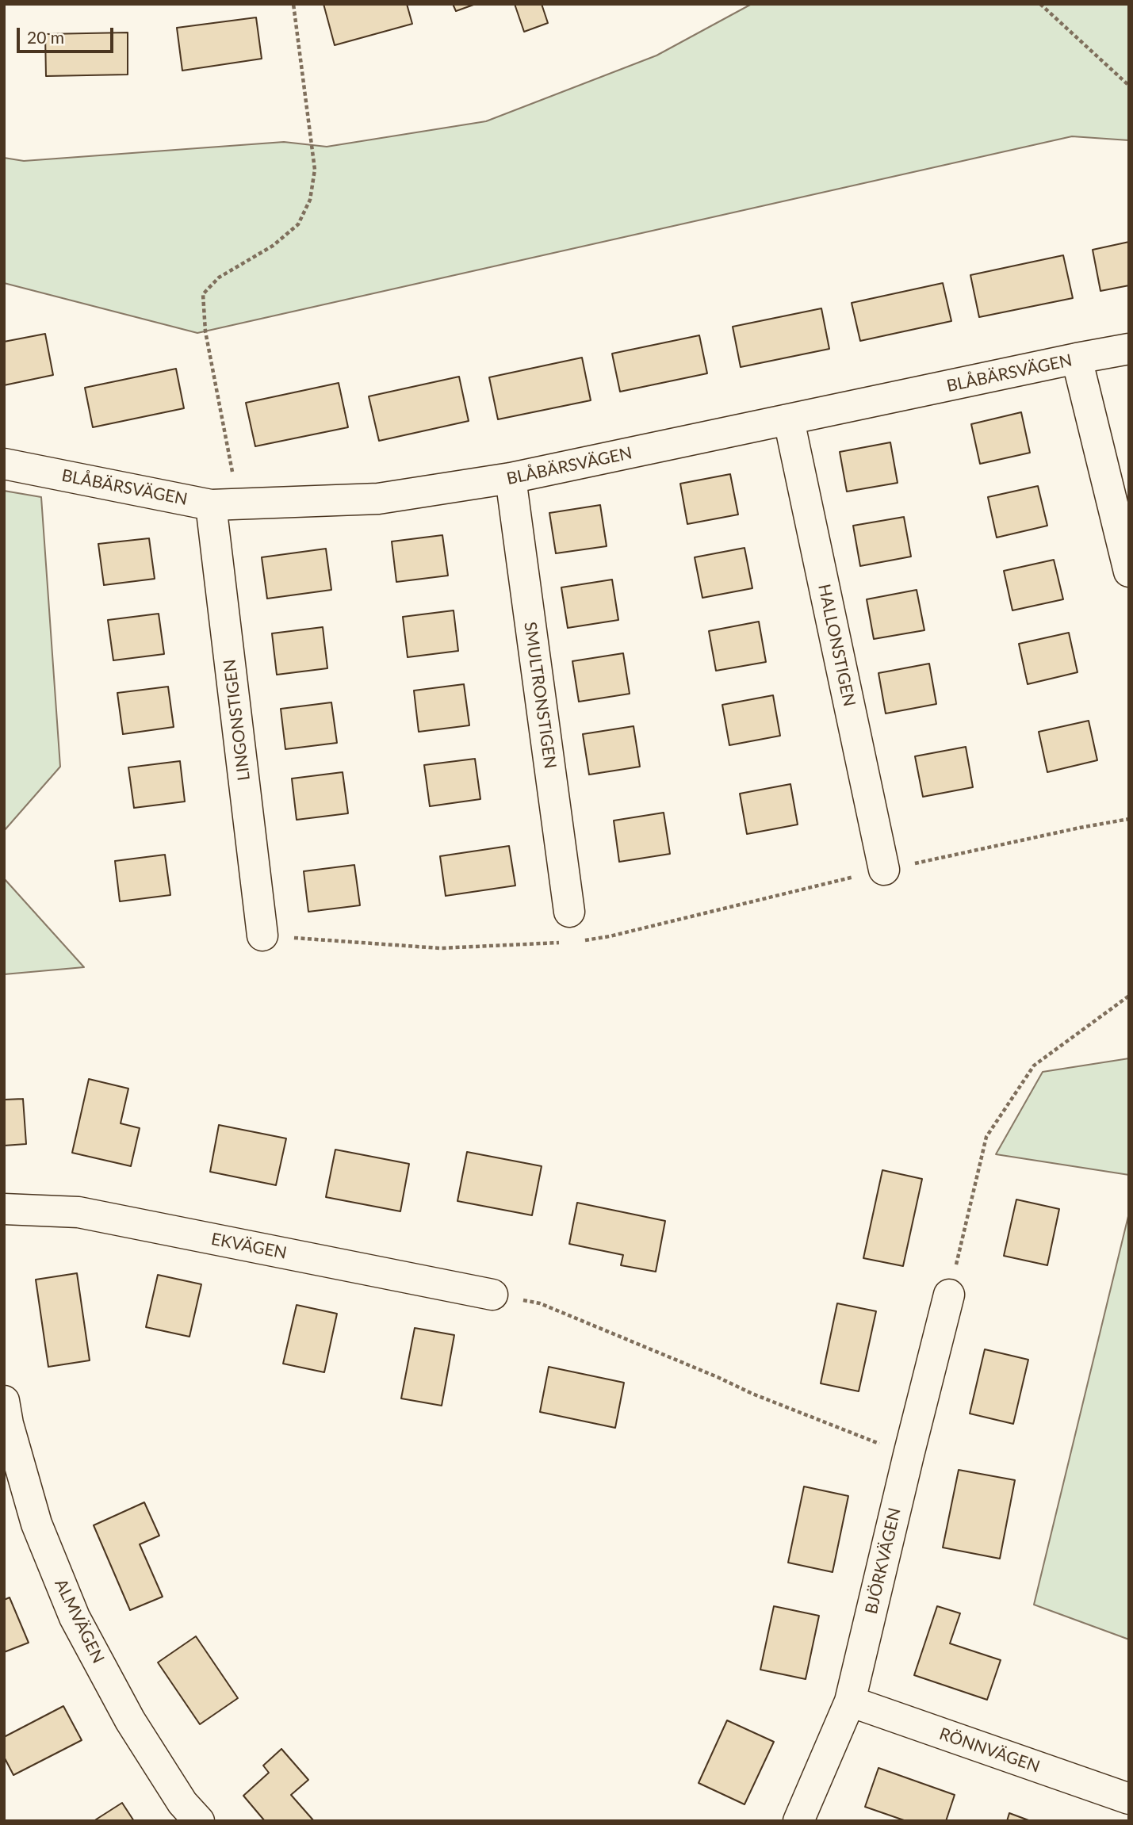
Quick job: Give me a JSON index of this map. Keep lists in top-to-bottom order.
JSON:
{
  "streets": {
    "street": [
      "BLÅBÄRSVÄGEN",
      "HALLONSTIGEN",
      "SMULTRONSTIGEN",
      "LINGONSTIGEN",
      "EKVÄGEN",
      "BJÖRKVÄGEN",
      "ALMVÄGEN",
      "RÖNNVÄGEN"
    ]
  },
  "crossings": [
    ["BLÅBÄRSVÄGEN", "HALLONSTIGEN"],
    ["BLÅBÄRSVÄGEN", "SMULTRONSTIGEN"],
    ["BLÅBÄRSVÄGEN", "LINGONSTIGEN"],
    ["BJÖRKVÄGEN", "RÖNNVÄGEN"]
  ],
  "scale_bar": "20 m"
}
